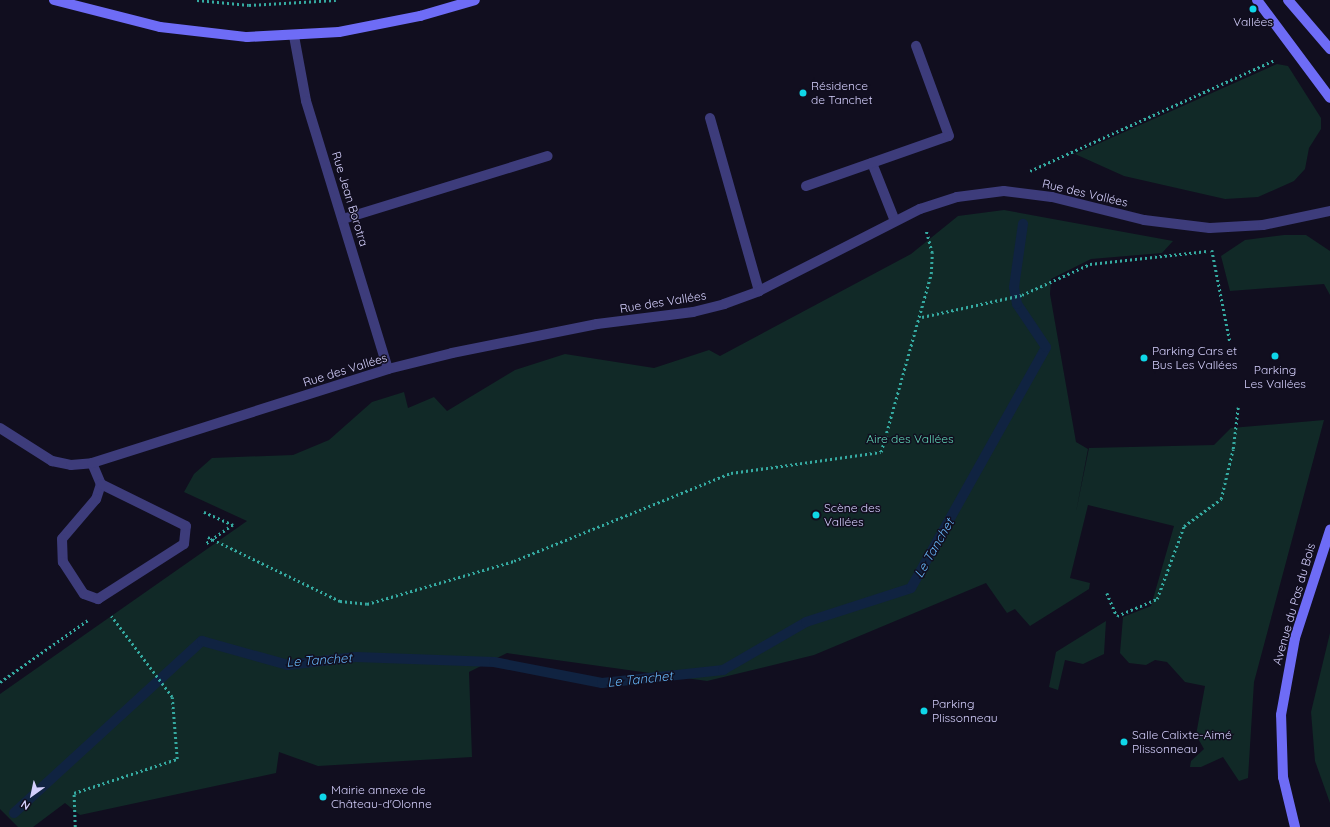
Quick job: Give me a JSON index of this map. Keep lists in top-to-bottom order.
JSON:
{
  "streets": {
    "main road": ["Avenue du Pas du Bois"],
    "street": ["Rue des Vallées", "Rue Jean Borotra"]
  },
  "crossings": [
    ["Rue des Vallées", "Rue Jean Borotra"]
  ],
  "water": ["Le Tanchet"],
  "parks": ["Aire des Vallées"],
  "places": [
    "Vallées",
    "Résidence de Tanchet",
    "Parking Les Vallées",
    "Parking Cars et Bus Les Vallées",
    "Scène des Vallées",
    "Parking Plissonneau",
    "Salle Calixte-Aimé Plissonneau",
    "Mairie annexe de Château-d'Olonne"
  ],
  "north": "bottom left"
}
